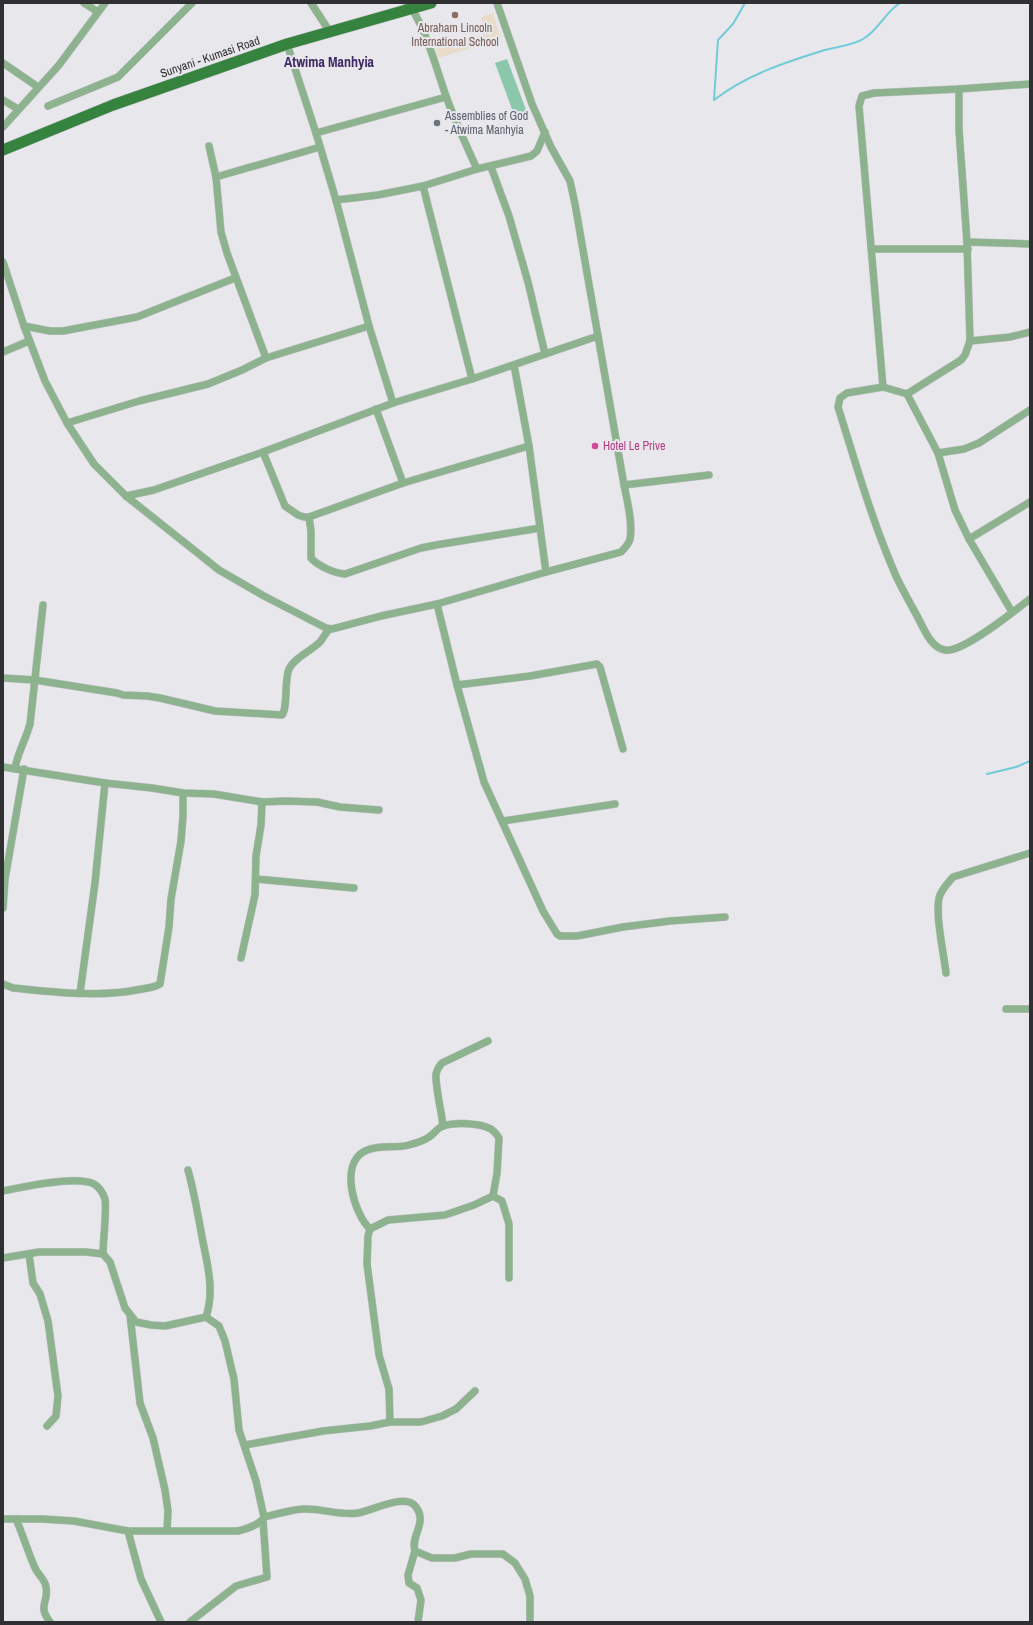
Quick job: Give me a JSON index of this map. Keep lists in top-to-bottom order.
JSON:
{
  "streets": {
    "main road": ["Sunyani - Kumasi Road"]
  },
  "districts": ["Atwima Manhyia"],
  "places": ["Abraham Lincoln International School", "Assemblies of God - Atwima Manhyia", "Hotel Le Prive"]
}
